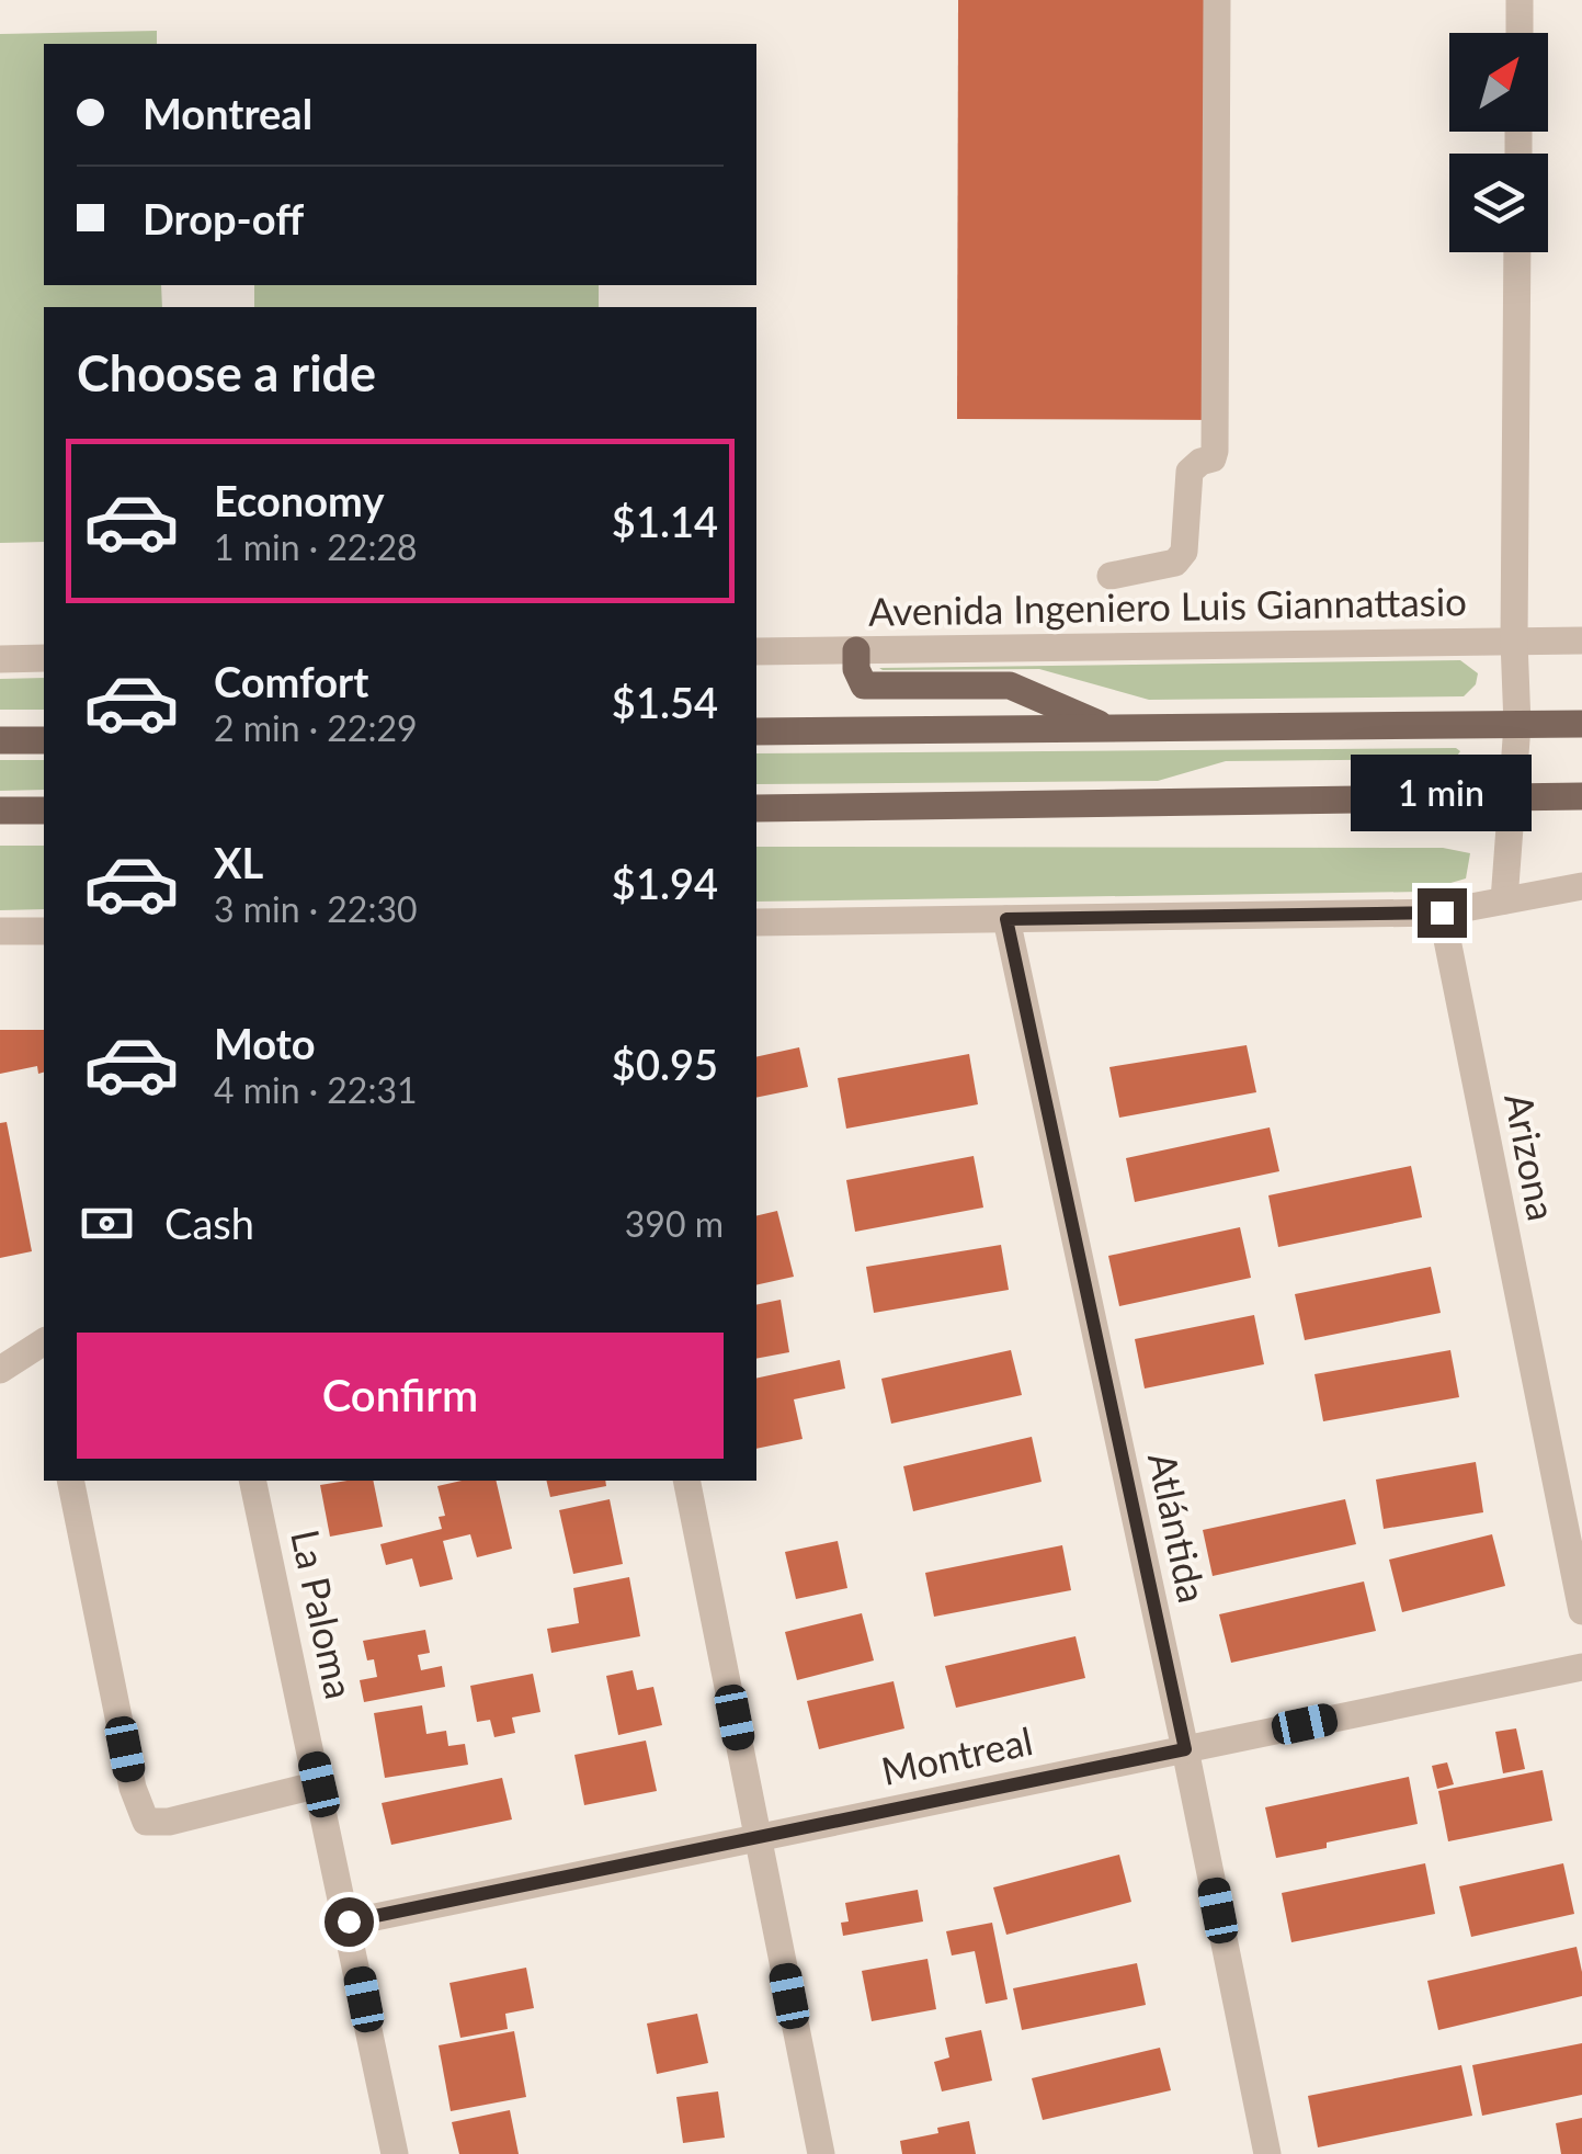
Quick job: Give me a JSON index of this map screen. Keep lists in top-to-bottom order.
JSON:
{
  "streets": {
    "street": [
      "Avenida Ingeniero Luis Giannattasio",
      "Arizona",
      "Atlántida",
      "La Paloma",
      "Montreal"
    ]
  },
  "crossings": [
    ["Atlántida", "Montreal"],
    ["La Paloma", "Montreal"]
  ],
  "north": "top right",
  "page": {
    "banner": ["Montreal", "Drop-off"],
    "heading": "Choose a ride",
    "list": [
      {
        "name": "Economy",
        "note": "1 min · 22:28",
        "value": "$1.14"
      },
      {
        "name": "Comfort",
        "note": "2 min · 22:29",
        "value": "$1.54"
      },
      {
        "name": "XL",
        "note": "3 min · 22:30",
        "value": "$1.94"
      },
      {
        "name": "Moto",
        "note": "4 min · 22:31",
        "value": "$0.95"
      }
    ],
    "bubble": "1 min",
    "pay": ["Cash", "390 m"],
    "buttons": "Confirm"
  }
}
